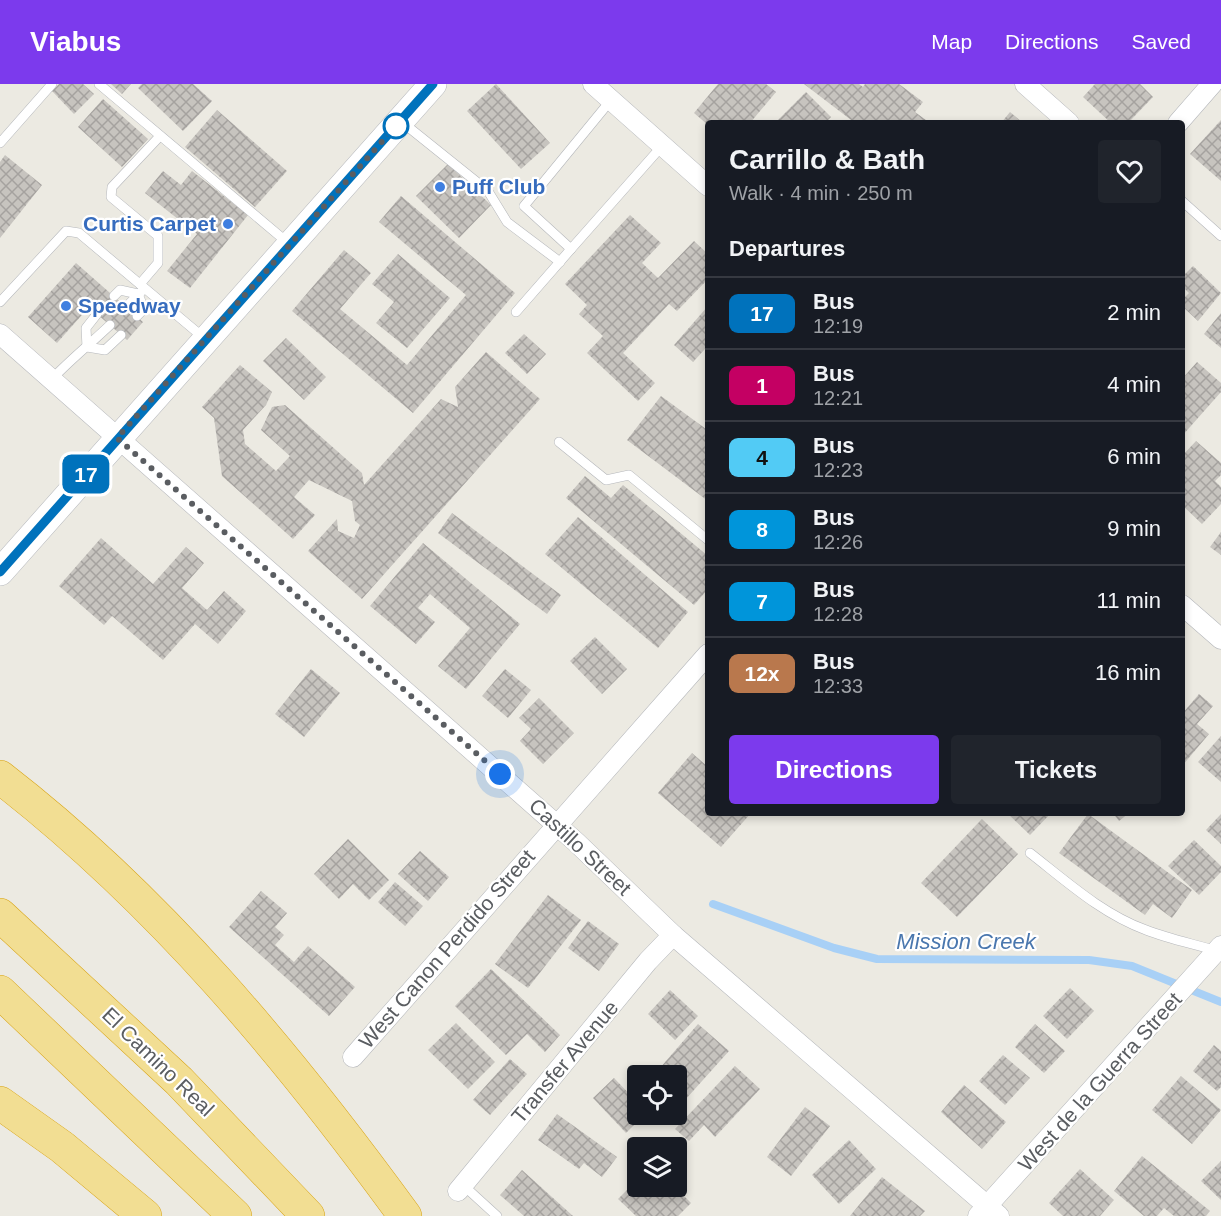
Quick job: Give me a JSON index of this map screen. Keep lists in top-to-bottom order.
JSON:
{
  "streets": {
    "highway": ["El Camino Real"],
    "street": [
      "Castillo Street",
      "West Canon Perdido Street",
      "Transfer Avenue",
      "West de la Guerra Street"
    ]
  },
  "crossings": [
    ["Castillo Street", "West Canon Perdido Street"],
    ["Castillo Street", "Transfer Avenue"],
    ["Castillo Street", "West de la Guerra Street"]
  ],
  "water": ["Mission Creek"],
  "places": ["Puff Club", "Curtis Carpet", "Speedway"],
  "lines": ["bus line 17"],
  "page": {
    "header": "Viabus",
    "nav": ["Map", "Directions", "Saved"],
    "on_map": "17",
    "heading": [
      ["Carrillo & Bath", "Walk · 4 min · 250 m"],
      "Departures"
    ],
    "list": [
      {
        "mark": "17",
        "name": "Bus",
        "note": "12:19",
        "value": "2 min"
      },
      {
        "mark": "1",
        "name": "Bus",
        "note": "12:21",
        "value": "4 min"
      },
      {
        "mark": "4",
        "name": "Bus",
        "note": "12:23",
        "value": "6 min"
      },
      {
        "mark": "8",
        "name": "Bus",
        "note": "12:26",
        "value": "9 min"
      },
      {
        "mark": "7",
        "name": "Bus",
        "note": "12:28",
        "value": "11 min"
      },
      {
        "mark": "12x",
        "name": "Bus",
        "note": "12:33",
        "value": "16 min"
      }
    ],
    "buttons": ["Directions", "Tickets"]
  }
}
